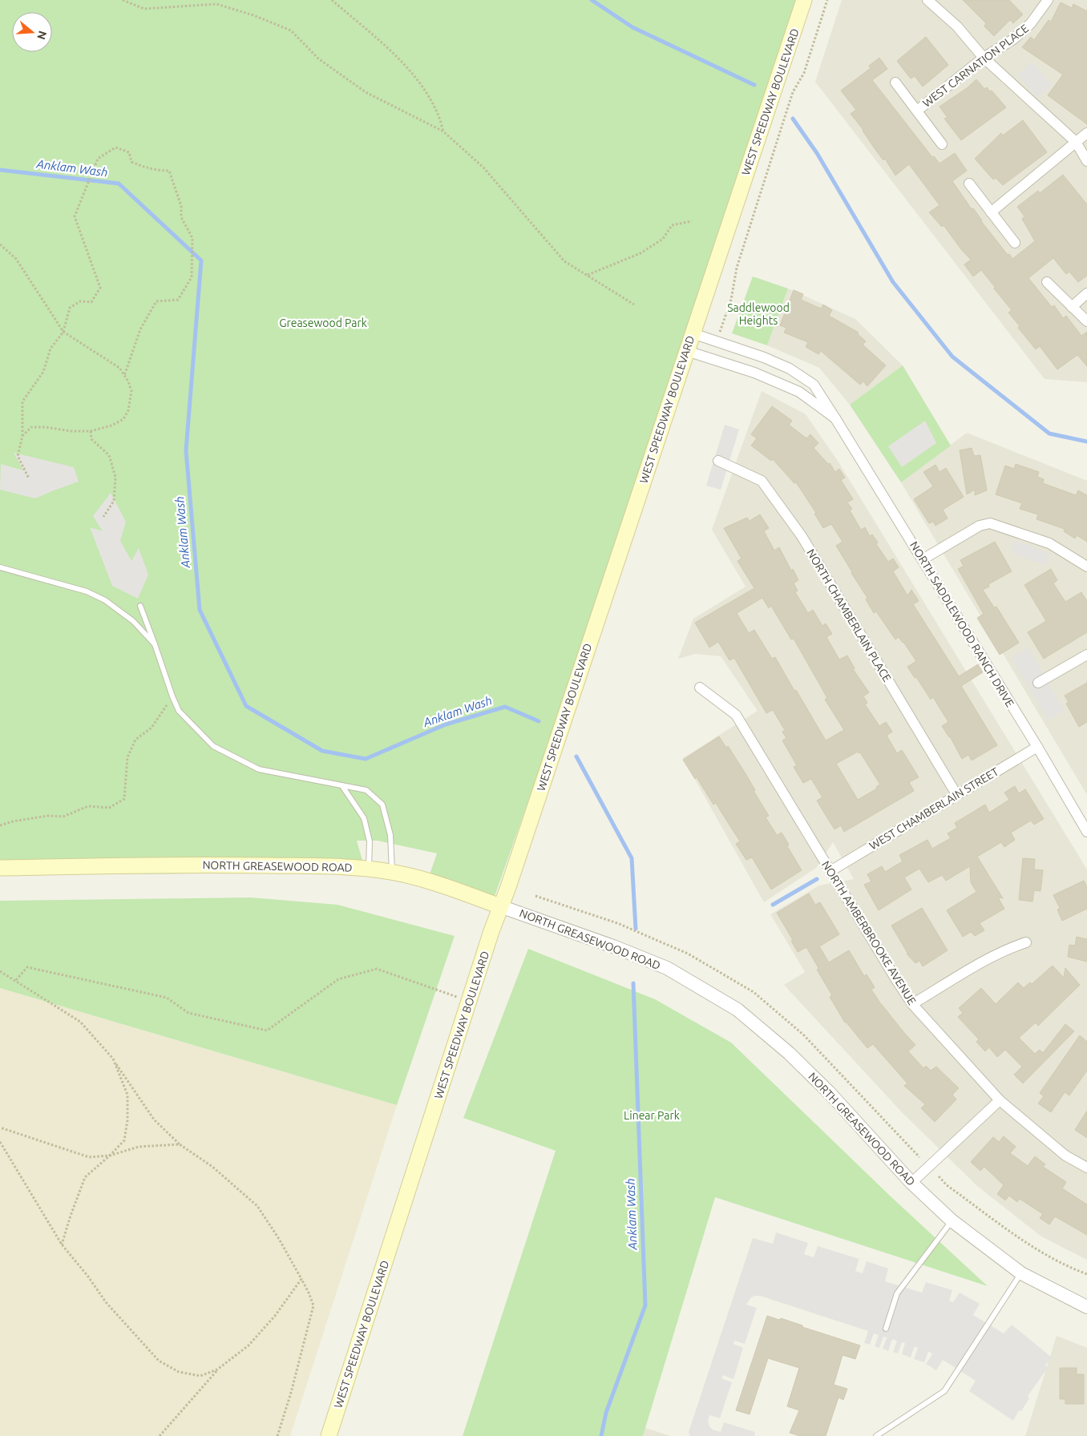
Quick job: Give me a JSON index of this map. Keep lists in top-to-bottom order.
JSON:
{
  "streets": {
    "main road": ["WEST SPEEDWAY BOULEVARD", "NORTH GREASEWOOD ROAD"],
    "street": [
      "WEST CARNATION PLACE",
      "NORTH CHAMBERLAIN PLACE",
      "NORTH SADDLEWOOD RANCH DRIVE",
      "WEST CHAMBERLAIN STREET",
      "NORTH AMBERBROOKE AVENUE"
    ]
  },
  "crossings": [
    ["WEST SPEEDWAY BOULEVARD", "NORTH SADDLEWOOD RANCH DRIVE"],
    ["WEST SPEEDWAY BOULEVARD", "NORTH GREASEWOOD ROAD"],
    ["NORTH CHAMBERLAIN PLACE", "WEST CHAMBERLAIN STREET"],
    ["NORTH SADDLEWOOD RANCH DRIVE", "WEST CHAMBERLAIN STREET"],
    ["WEST CHAMBERLAIN STREET", "NORTH AMBERBROOKE AVENUE"]
  ],
  "water": ["Anklam Wash"],
  "parks": ["Saddlewood Heights", "Greasewood Park", "Linear Park"],
  "north": "right"
}
